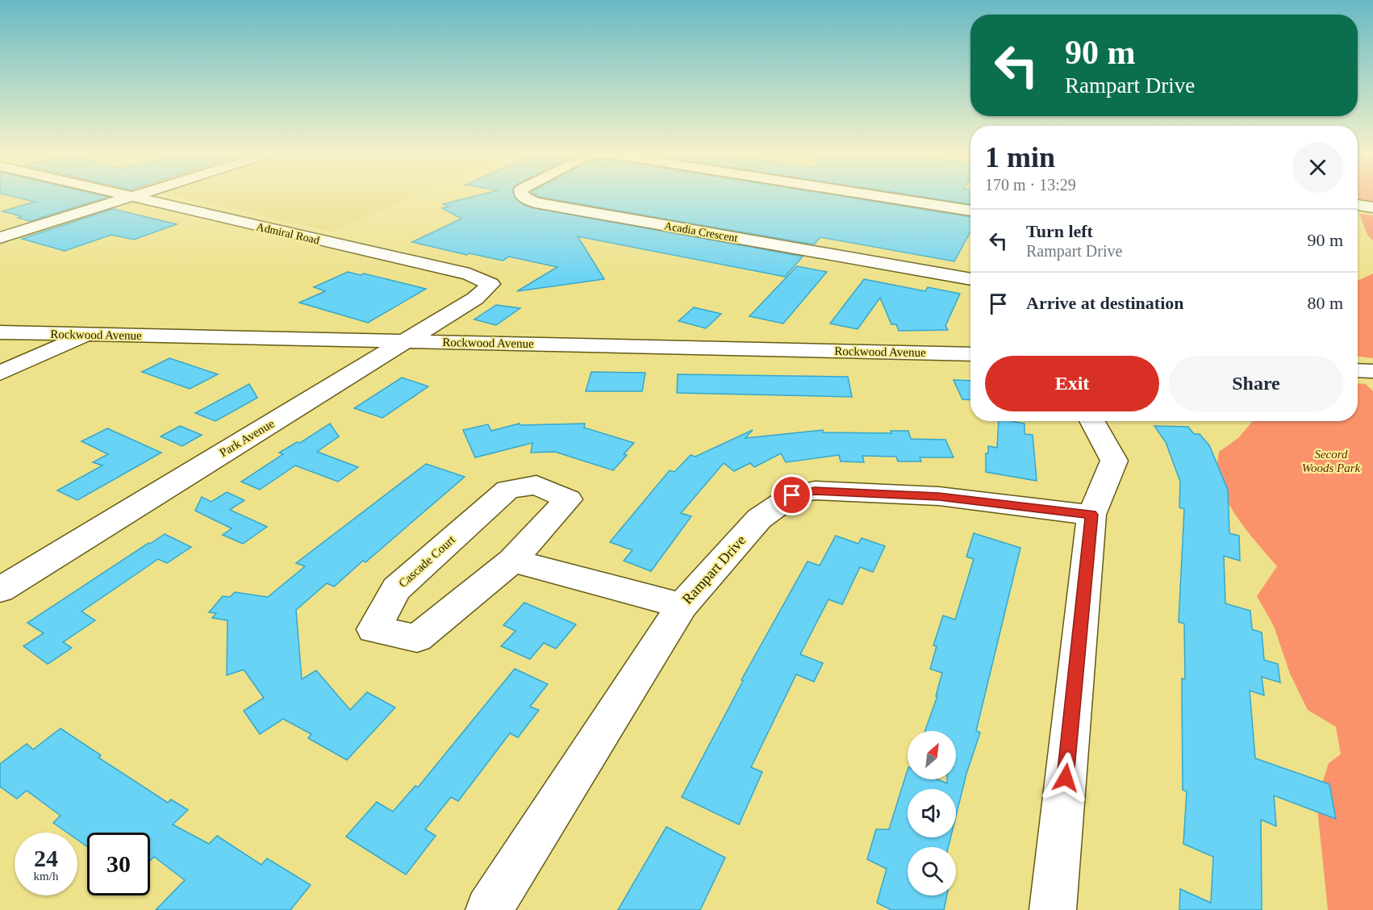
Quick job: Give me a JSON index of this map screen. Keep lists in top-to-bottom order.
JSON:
{
  "streets": {
    "street": [
      "Acadia Crescent",
      "Admiral Road",
      "Rockwood Avenue",
      "Park Avenue",
      "Cascade Court",
      "Rampart Drive"
    ]
  },
  "crossings": [
    ["Admiral Road", "Park Avenue"],
    ["Rockwood Avenue", "Park Avenue"]
  ],
  "parks": ["Secord Woods Park"],
  "north": "top right",
  "page": {
    "turn": ["90 m", "Rampart Drive"],
    "heading": ["1 min", "170 m · 13:29"],
    "list": [
      {
        "name": "Turn left",
        "note": "Rampart Drive",
        "value": "90 m"
      },
      {
        "name": "Arrive at destination",
        "value": "80 m"
      }
    ],
    "buttons": ["Exit", "Share"],
    "speed": "24 km/h",
    "limit": "30"
  }
}
